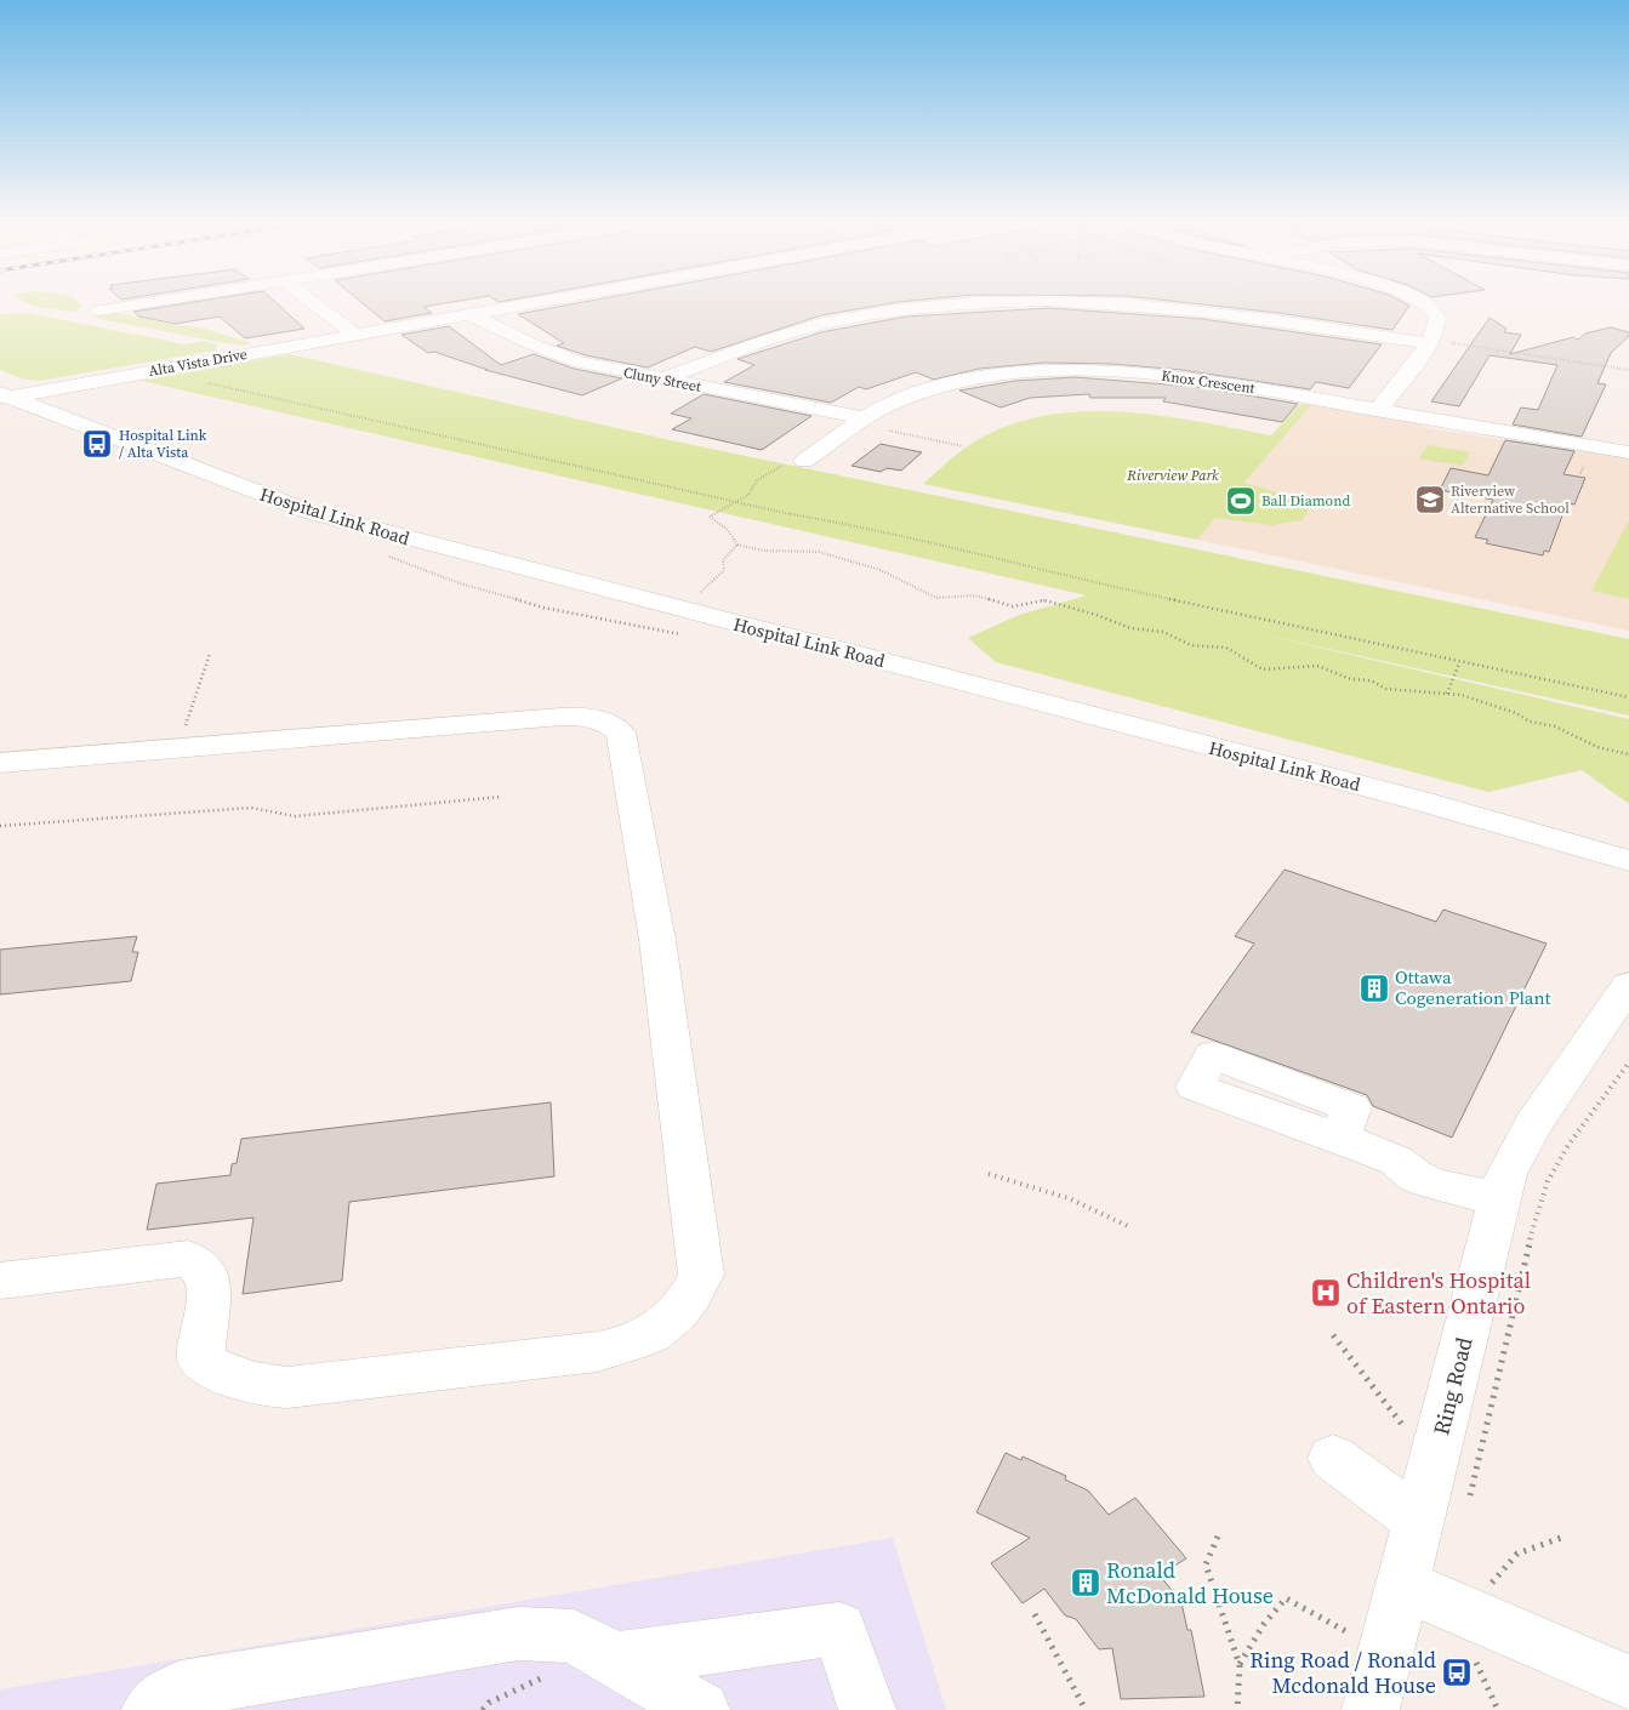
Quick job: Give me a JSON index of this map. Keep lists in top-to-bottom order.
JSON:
{
  "streets": {
    "street": [
      "Alta Vista Drive",
      "Cluny Street",
      "Knox Crescent",
      "Hospital Link Road",
      "Ring Road"
    ]
  },
  "crossings": [
    ["Alta Vista Drive", "Cluny Street"],
    ["Alta Vista Drive", "Hospital Link Road"],
    ["Cluny Street", "Knox Crescent"]
  ],
  "parks": ["Riverview Park"],
  "places": {
    "bus stop": ["Hospital Link / Alta Vista", "Ring Road / Ronald Mcdonald House"],
    "school or university": ["Riverview Alternative School"],
    "sports": ["Ball Diamond"],
    "building": ["Ottawa Cogeneration Plant", "Ronald McDonald House"],
    "hospital": ["Children's Hospital of Eastern Ontario"]
  }
}
